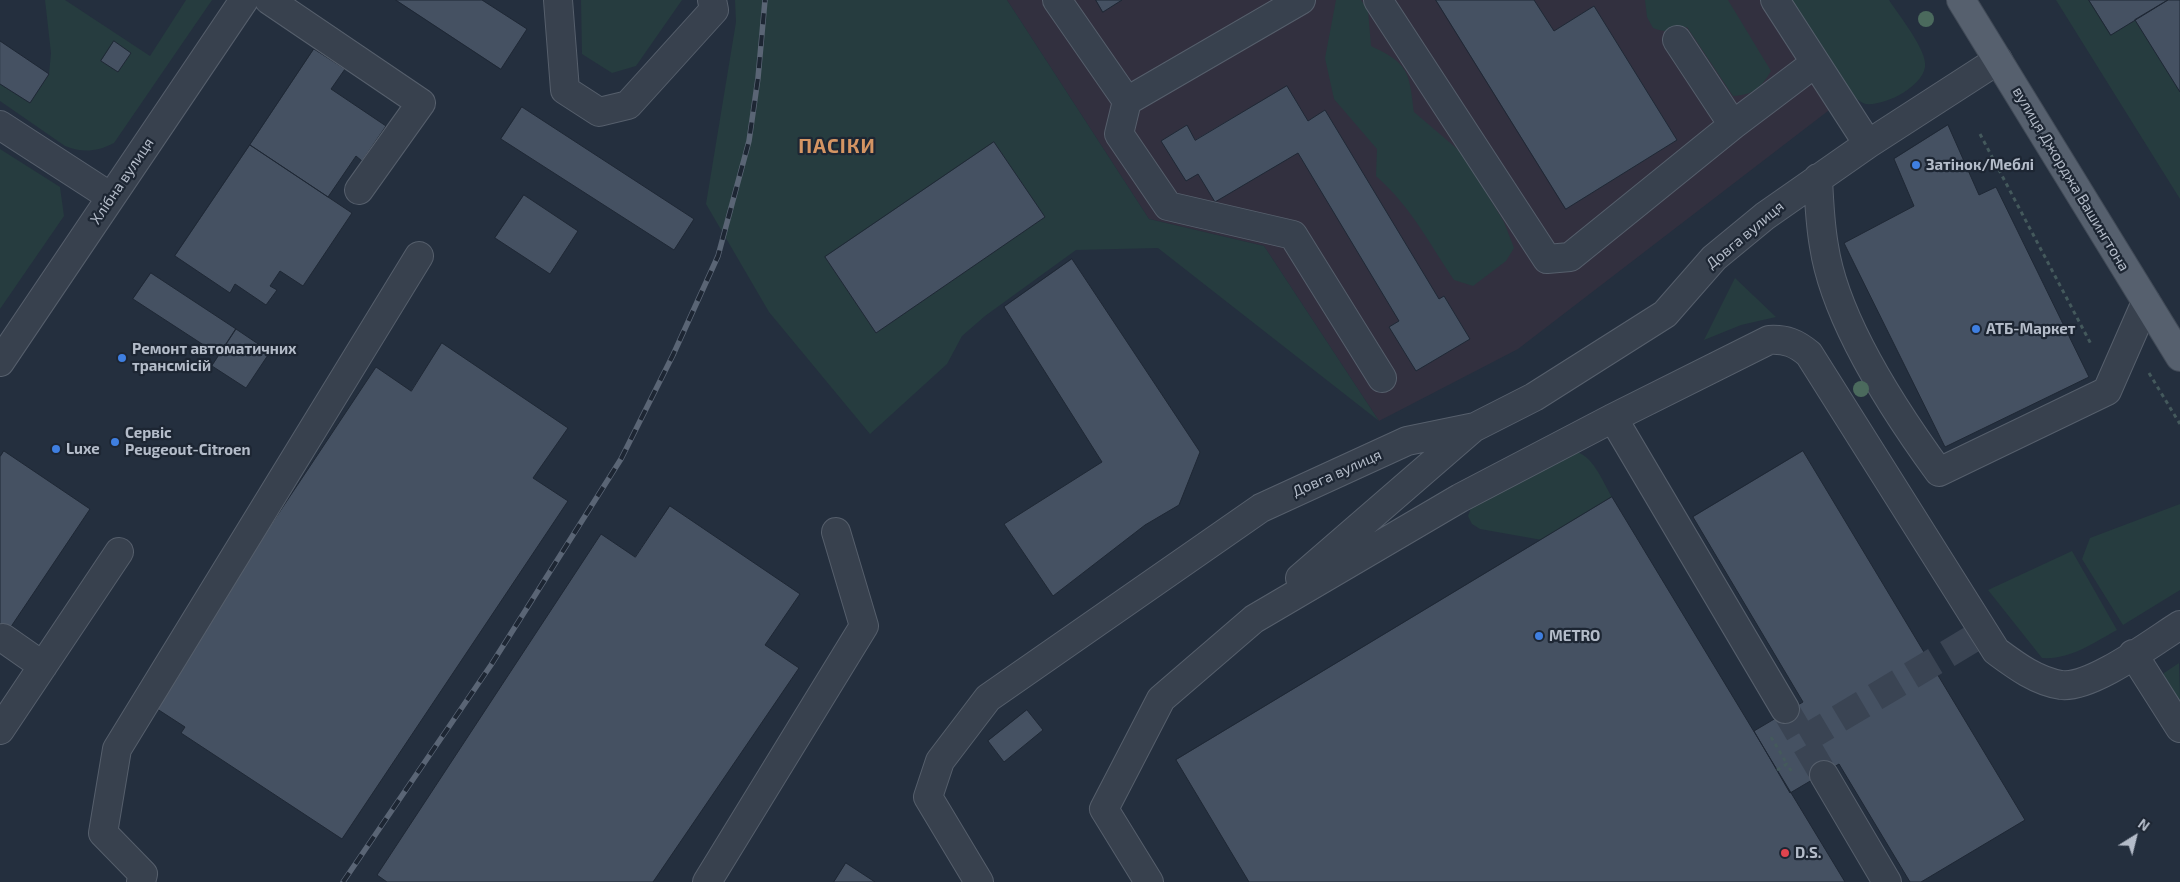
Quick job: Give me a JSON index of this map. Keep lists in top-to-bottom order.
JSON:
{
  "streets": {
    "main road": ["вулиця Джорджа Вашингтона"],
    "street": ["Хлібна вулиця", "Довга вулиця"]
  },
  "crossings": [
    ["вулиця Джорджа Вашингтона", "Довга вулиця"]
  ],
  "districts": ["ПАСІКИ"],
  "places": [
    "Затінок/Меблі",
    "АТБ-Маркет",
    "Ремонт автоматичних трансмісій",
    "Сервіс Peugeout-Citroen",
    "Luxe",
    "METRO",
    "D.S."
  ],
  "north": "top right"
}
